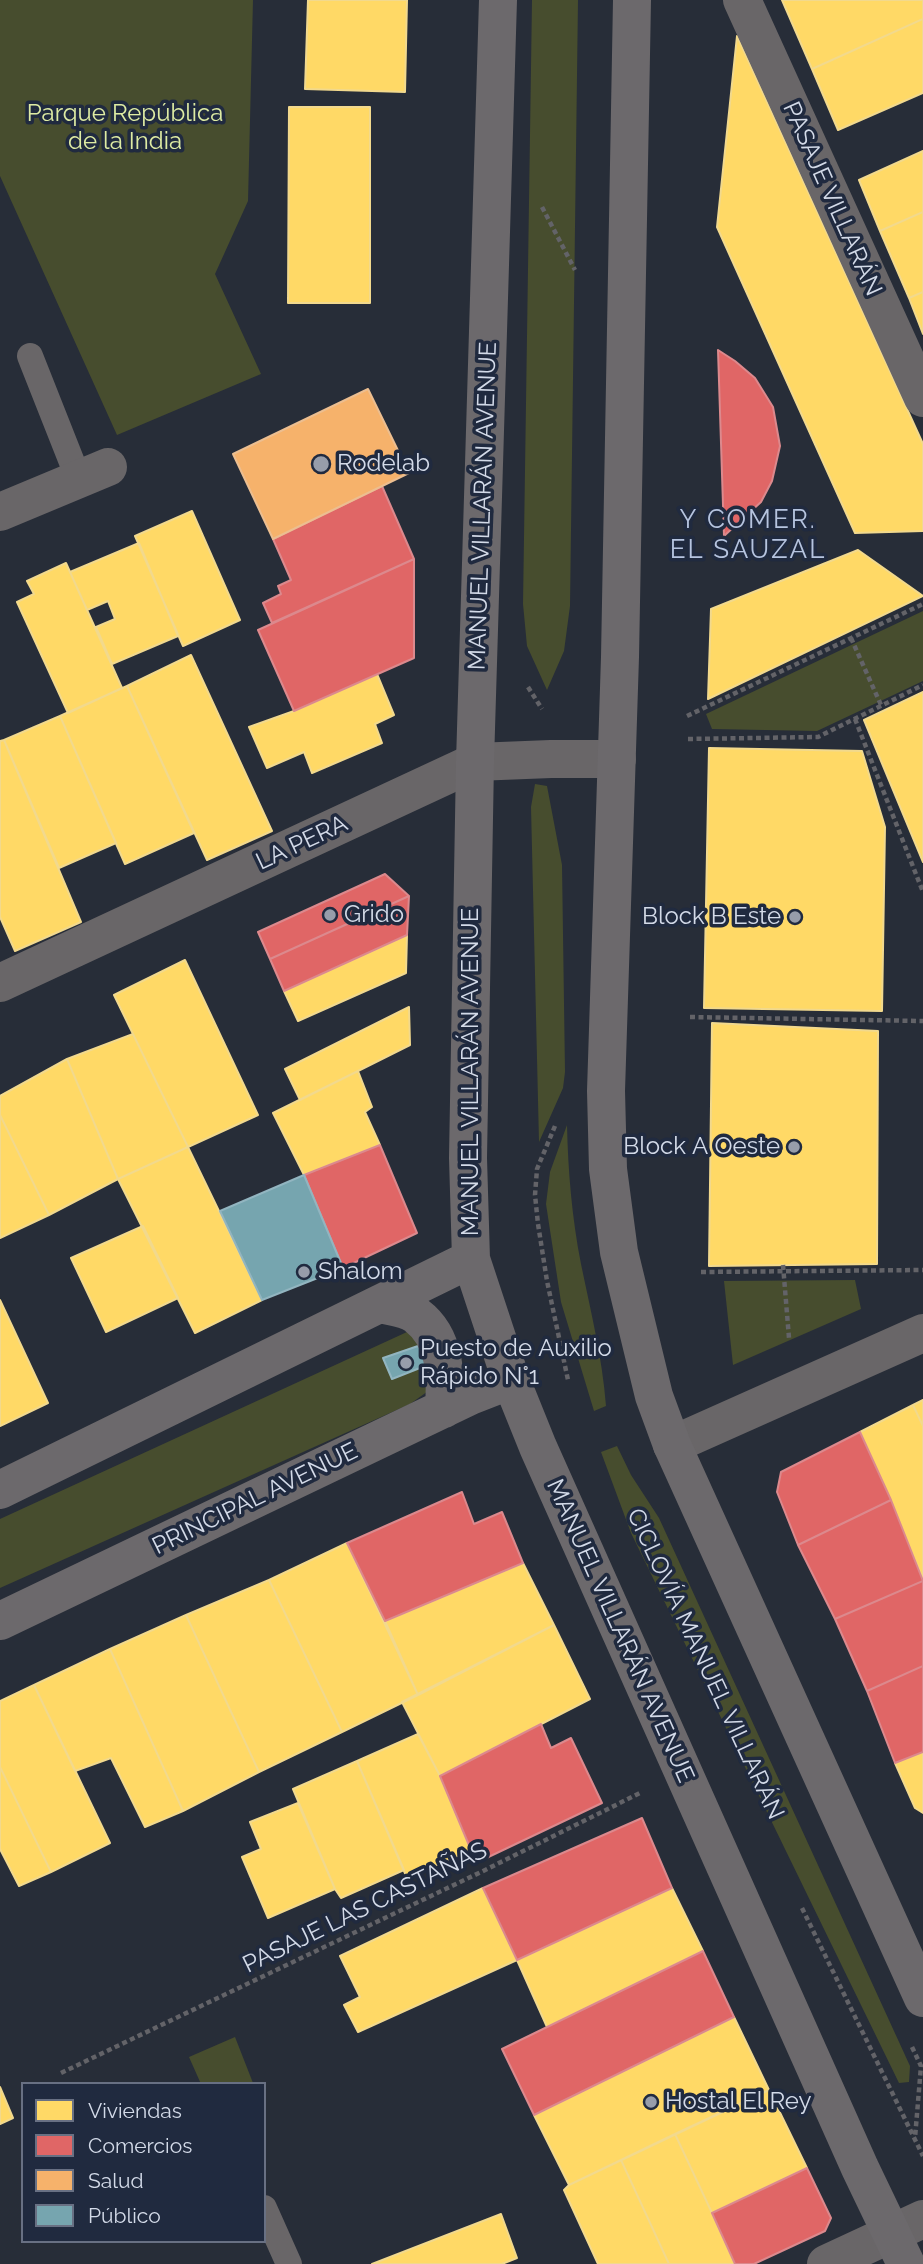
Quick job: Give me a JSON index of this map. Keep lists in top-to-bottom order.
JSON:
{
  "streets": {
    "main road": ["MANUEL VILLARÁN AVENUE", "PRINCIPAL AVENUE"],
    "street": ["PASAJE VILLARÁN", "LA PERA"],
    "path": ["PASAJE LAS CASTAÑAS"]
  },
  "crossings": [
    ["MANUEL VILLARÁN AVENUE", "LA PERA"],
    ["MANUEL VILLARÁN AVENUE", "PRINCIPAL AVENUE"],
    ["MANUEL VILLARÁN AVENUE", "PASAJE LAS CASTAÑAS"]
  ],
  "districts": ["Y COMER. EL SAUZAL"],
  "parks": ["Parque República de la India"],
  "places": [
    "Rodelab",
    "Grido",
    "Block B Este",
    "Block A Oeste",
    "Shalom",
    "Puesto de Auxilio Rápido N°1",
    "Hostal El Rey"
  ],
  "legend": [
    "Viviendas",
    "Comercios",
    "Salud",
    "Público"
  ]
}
